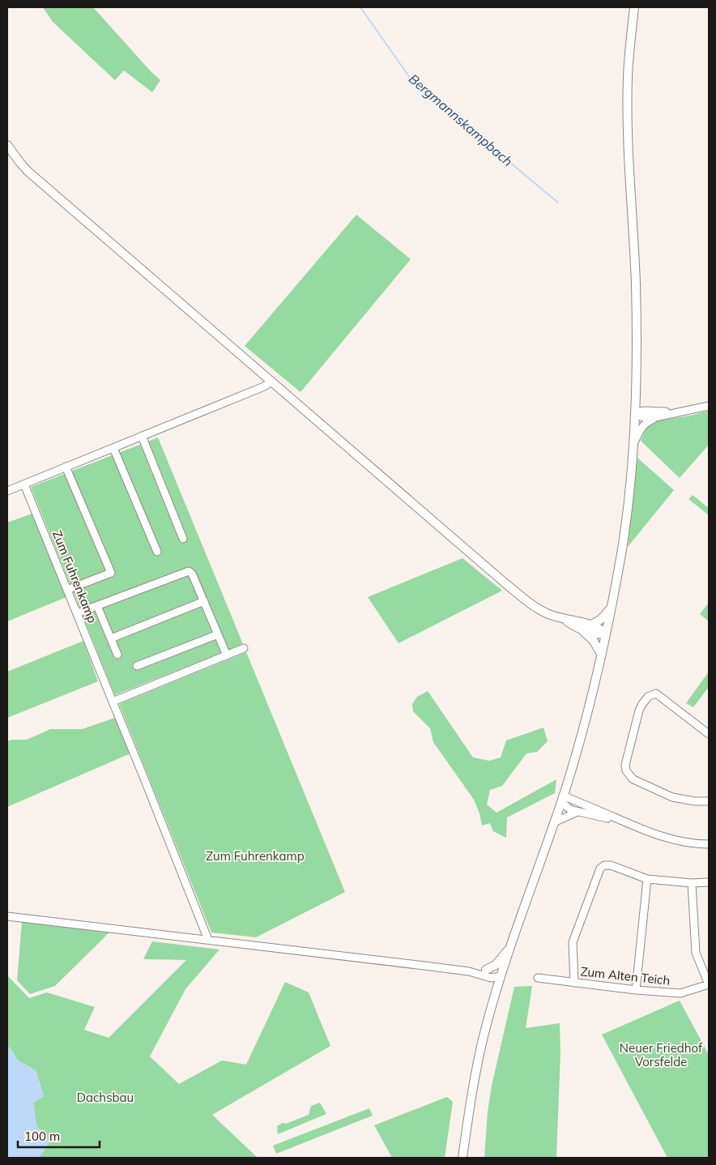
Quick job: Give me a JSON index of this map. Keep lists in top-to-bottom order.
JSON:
{
  "streets": {
    "street": ["Zum Fuhrenkamp", "Zum Alten Teich"]
  },
  "water": ["Bergmannskampbach"],
  "parks": ["Zum Fuhrenkamp", "Neuer Friedhof Vorsfelde", "Dachsbau"],
  "scale_bar": "100 m"
}
